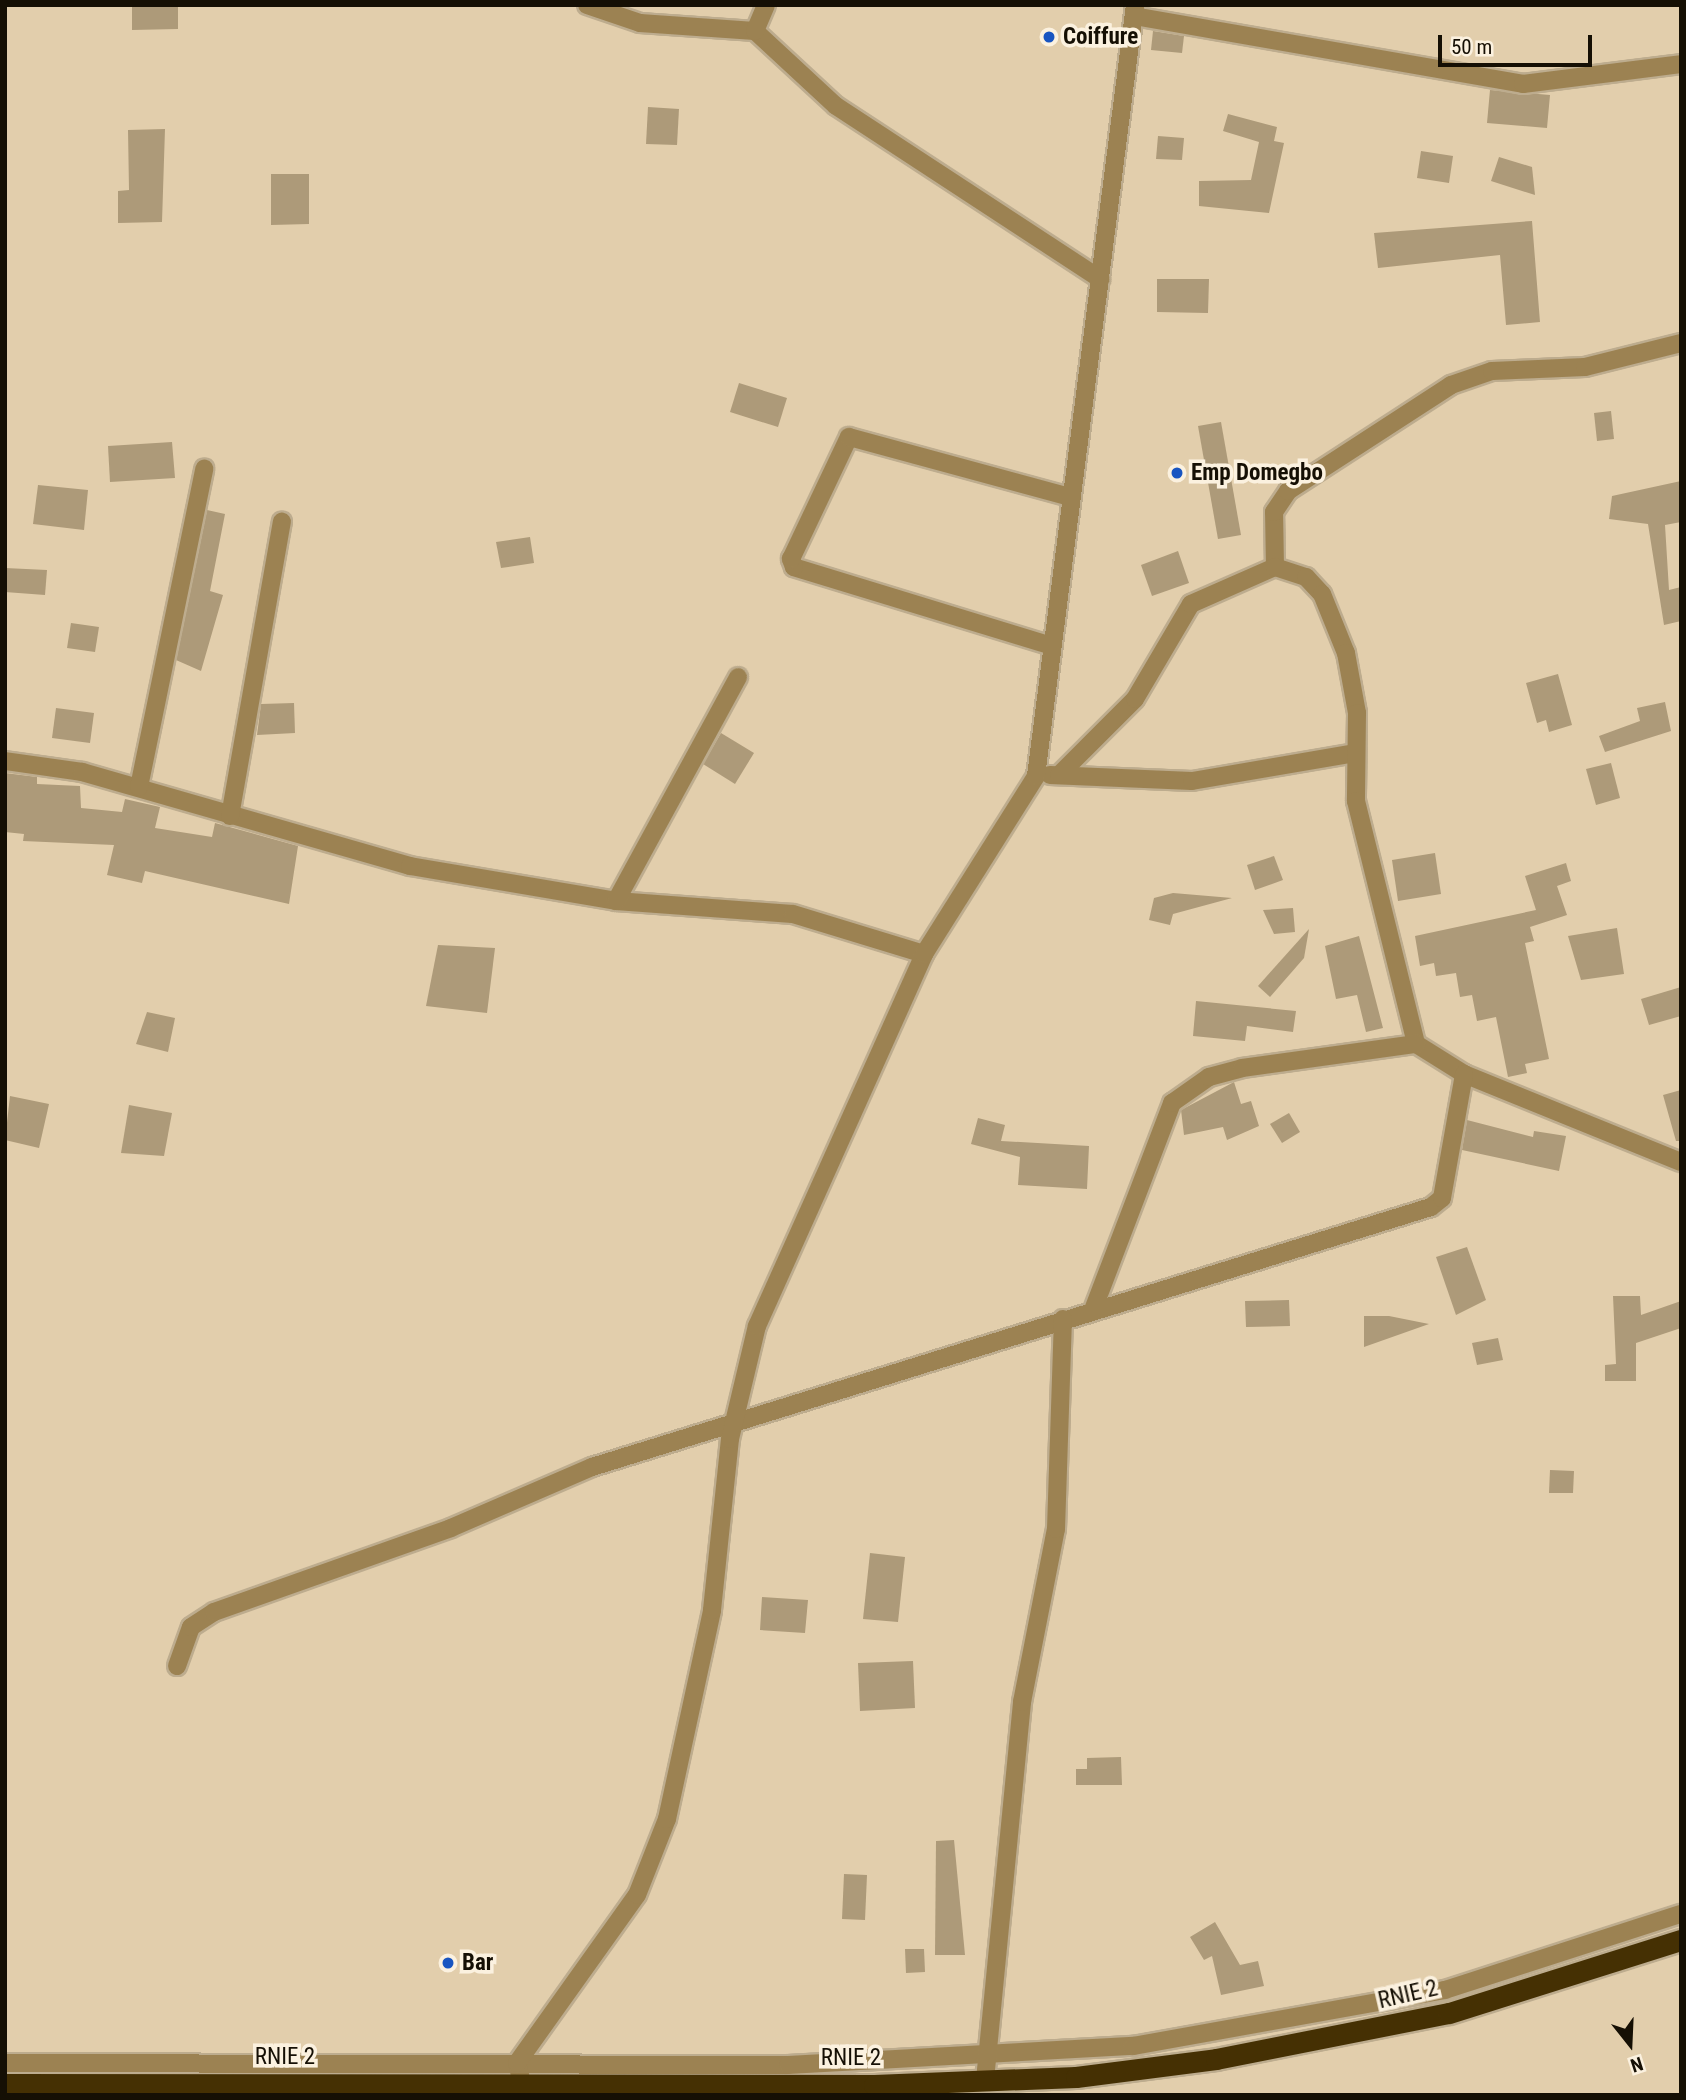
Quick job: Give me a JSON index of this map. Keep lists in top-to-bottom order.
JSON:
{
  "streets": {
    "highway": ["RNIE 2"]
  },
  "places": ["Coiffure", "Emp Domegbo", "Bar"],
  "scale_bar": "50 m",
  "north": "bottom"
}
